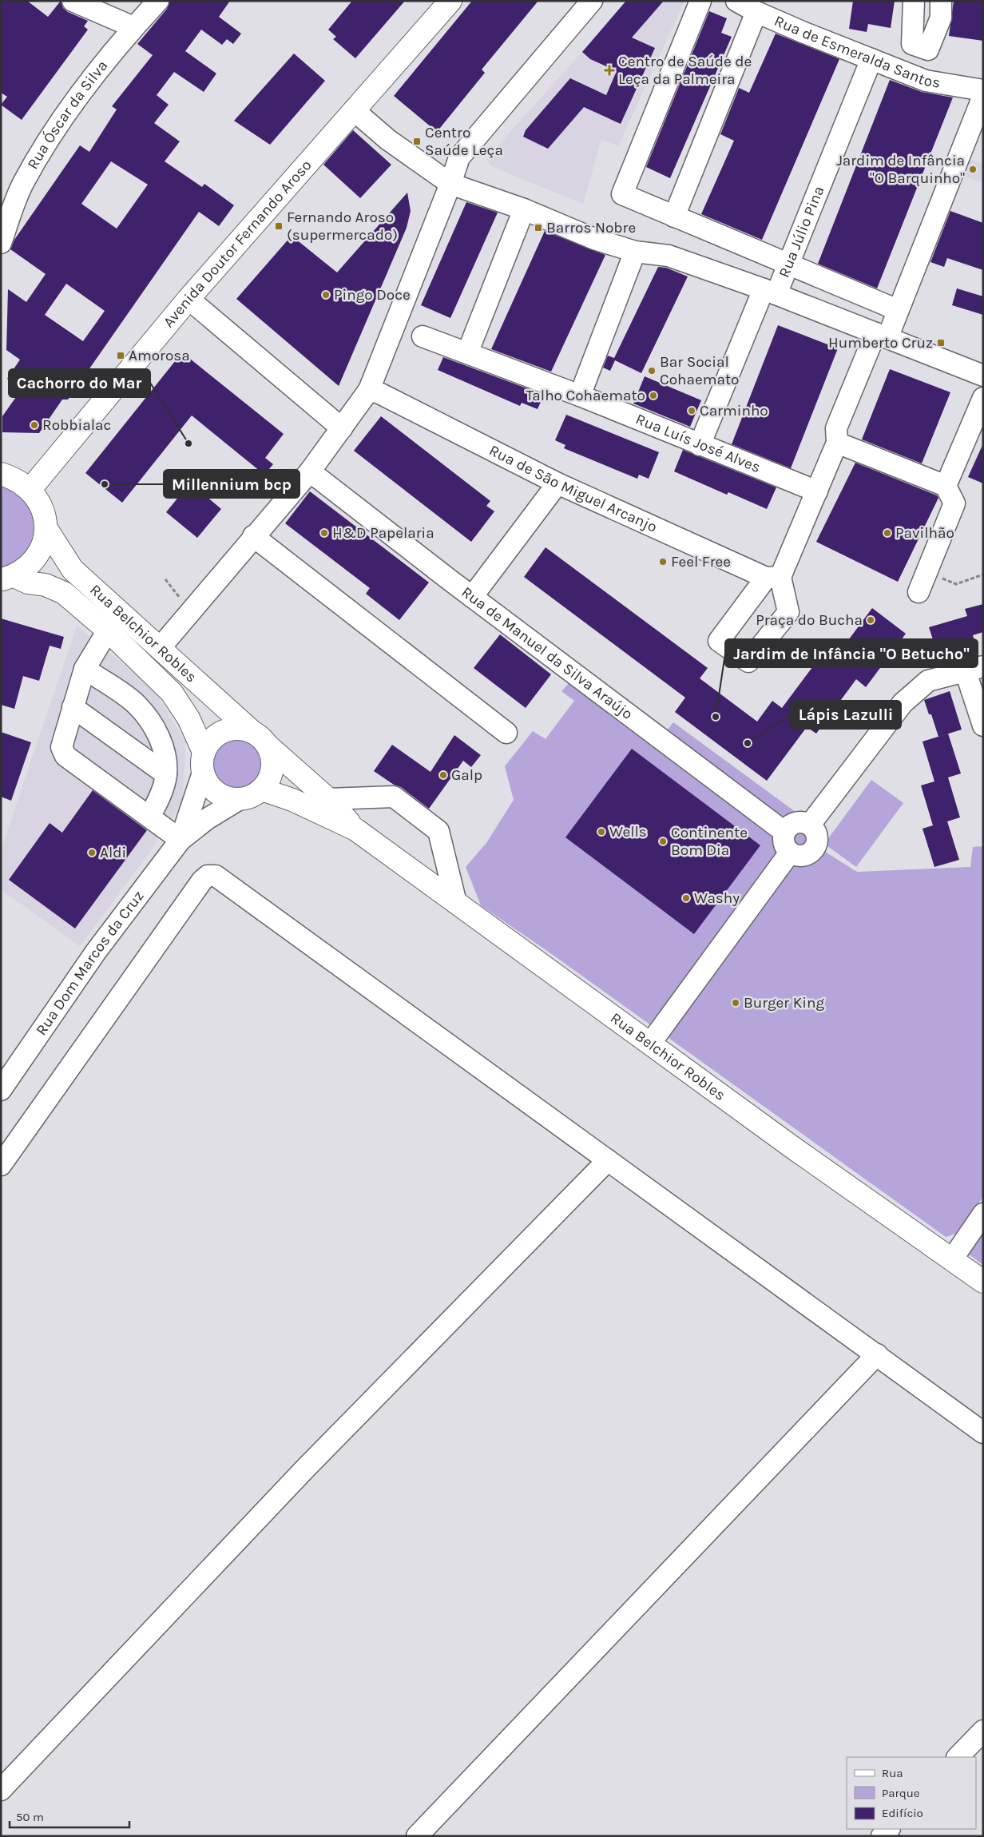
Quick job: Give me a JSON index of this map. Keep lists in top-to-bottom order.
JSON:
{
  "streets": {
    "main road": ["Avenida Doutor Fernando Aroso", "Rua Belchior Robles"],
    "street": [
      "Rua de Esmeralda Santos",
      "Rua Óscar da Silva",
      "Rua Júlio Pina",
      "Rua Luís José Alves",
      "Rua de São Miguel Arcanjo",
      "Rua de Manuel da Silva Araújo",
      "Rua Dom Marcos da Cruz"
    ]
  },
  "crossings": [
    ["Rua de Esmeralda Santos", "Rua Júlio Pina"],
    ["Rua Júlio Pina", "Rua Luís José Alves"],
    ["Rua Luís José Alves", "Rua de São Miguel Arcanjo"],
    ["Rua Belchior Robles", "Rua Dom Marcos da Cruz"]
  ],
  "places": {
    "health": ["Centro de Saúde de Leça da Palmeira"],
    "transit": [
      "Centro Saúde Leça",
      "Fernando Aroso (supermercado)",
      "Barros Nobre",
      "Humberto Cruz",
      "Amorosa"
    ],
    "other": [
      "Jardim de Infância \"O Barquinho\"",
      "Pingo Doce",
      "Bar Social Cohaemato",
      "Talho Cohaemato",
      "Carminho",
      "Robbialac",
      "Cachorro do Mar",
      "Millennium bcp",
      "H&D Papelaria",
      "Pavilhão",
      "Feel Free",
      "Praça do Bucha",
      "Jardim de Infância \"O Betucho\"",
      "Lápis Lazulli",
      "Galp",
      "Wells",
      "Continente Bom Dia",
      "Aldi",
      "Washy",
      "Burger King"
    ]
  },
  "legend": ["Rua", "Parque", "Edifício"],
  "scale_bar": "50 m"
}
